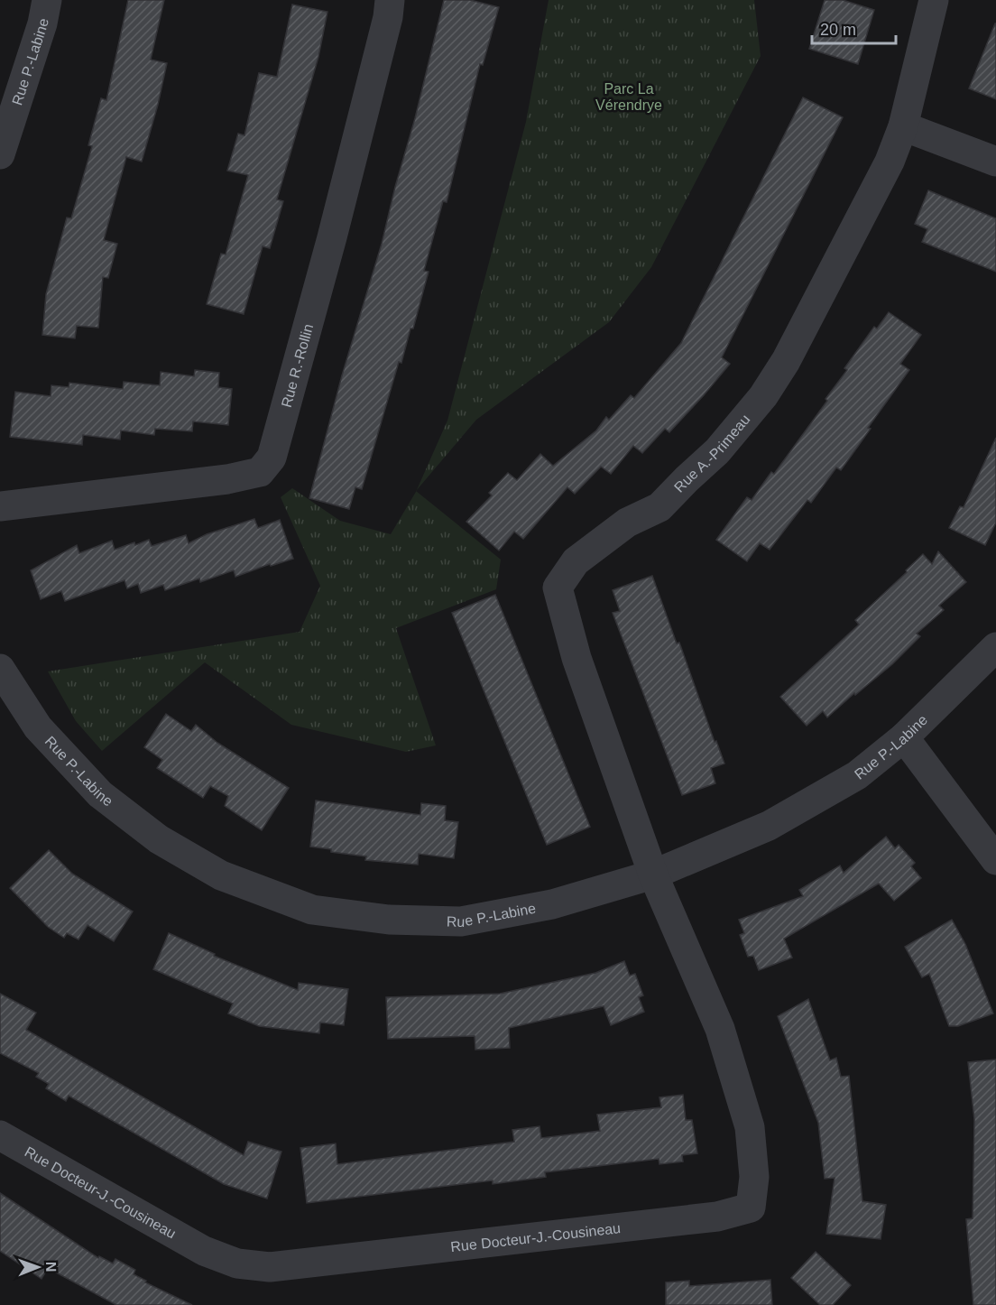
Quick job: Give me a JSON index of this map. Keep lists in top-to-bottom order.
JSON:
{
  "streets": {
    "street": [
      "Rue P.-Labine",
      "Rue R.-Rollin",
      "Rue A.-Primeau",
      "Rue Docteur-J.-Cousineau"
    ]
  },
  "crossings": [
    ["Rue P.-Labine", "Rue A.-Primeau"],
    ["Rue P.-Labine", "Rue Docteur-J.-Cousineau"],
    ["Rue A.-Primeau", "Rue Docteur-J.-Cousineau"]
  ],
  "parks": ["Parc La Vérendrye"],
  "scale_bar": "20 m",
  "north": "right"
}
